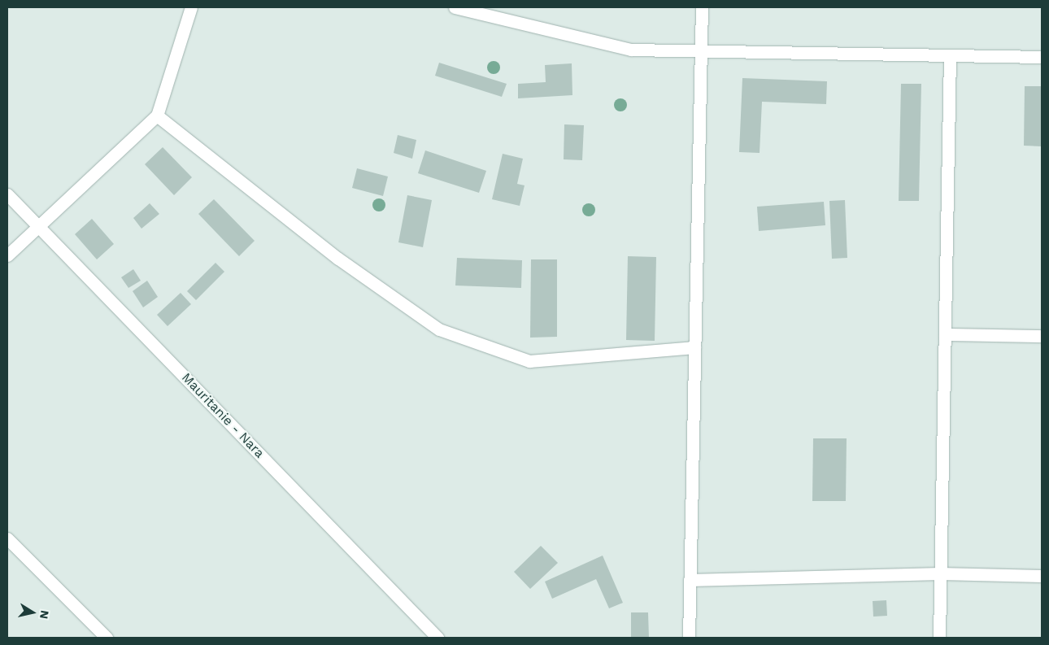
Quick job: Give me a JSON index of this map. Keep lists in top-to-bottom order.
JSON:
{
  "streets": {
    "street": ["Mauritanie - Nara"]
  },
  "north": "right"
}
